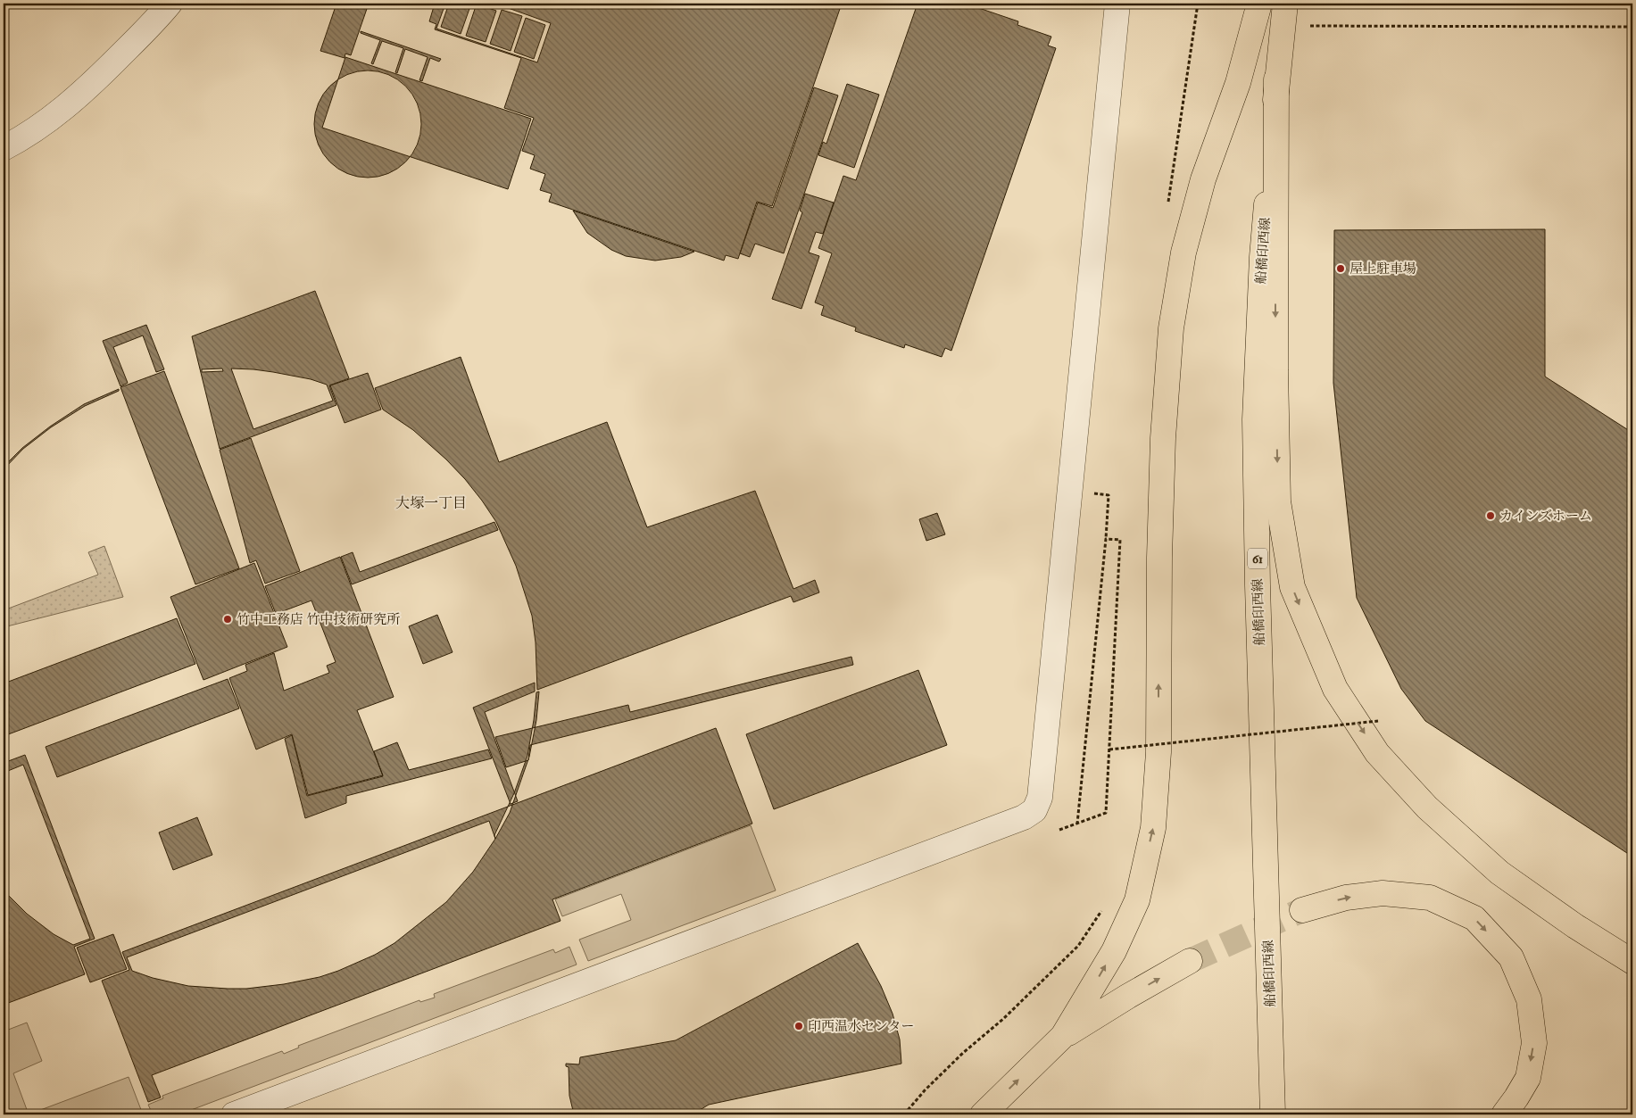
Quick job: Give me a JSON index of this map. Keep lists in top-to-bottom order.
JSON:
{
  "streets": {
    "main road": ["船橋印西線", "61"]
  },
  "districts": ["大塚一丁目"],
  "places": [
    "屋上駐車場",
    "カインズホーム",
    "竹中工務店 竹中技術研究所",
    "印西温水センター"
  ]
}
